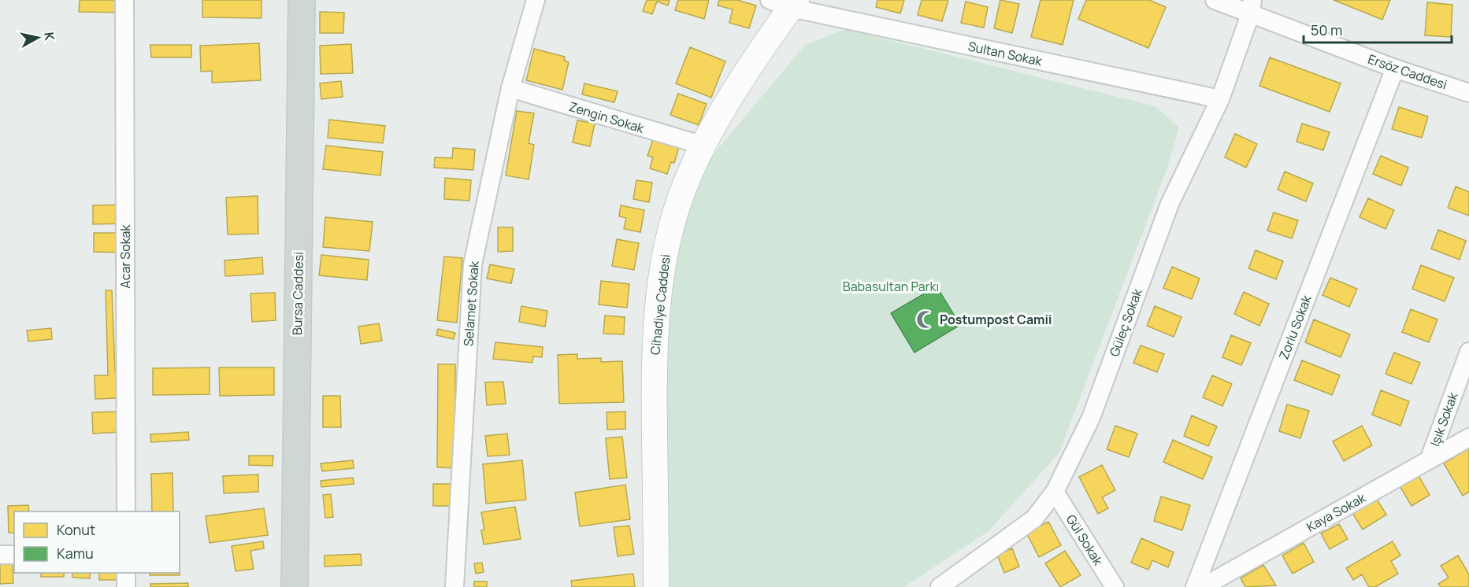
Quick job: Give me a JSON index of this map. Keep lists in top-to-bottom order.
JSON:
{
  "streets": {
    "main road": ["Bursa Caddesi"],
    "street": [
      "Sultan Sokak",
      "Ersöz Caddesi",
      "Zengin Sokak",
      "Acar Sokak",
      "Selamet Sokak",
      "Cihadiye Caddesi",
      "Güleç Sokak",
      "Zorlu Sokak",
      "Işık Sokak",
      "Kaya Sokak",
      "Gül Sokak"
    ]
  },
  "crossings": [
    ["Sultan Sokak", "Cihadiye Caddesi"],
    ["Sultan Sokak", "Güleç Sokak"],
    ["Ersöz Caddesi", "Güleç Sokak"],
    ["Ersöz Caddesi", "Zorlu Sokak"],
    ["Zengin Sokak", "Selamet Sokak"],
    ["Zengin Sokak", "Cihadiye Caddesi"],
    ["Güleç Sokak", "Gül Sokak"],
    ["Işık Sokak", "Kaya Sokak"]
  ],
  "parks": ["Babasultan Parkı"],
  "places": {
    "mosque": ["Postumpost Camii"]
  },
  "legend": ["Konut", "Kamu"],
  "scale_bar": "50 m",
  "north": "right"
}
